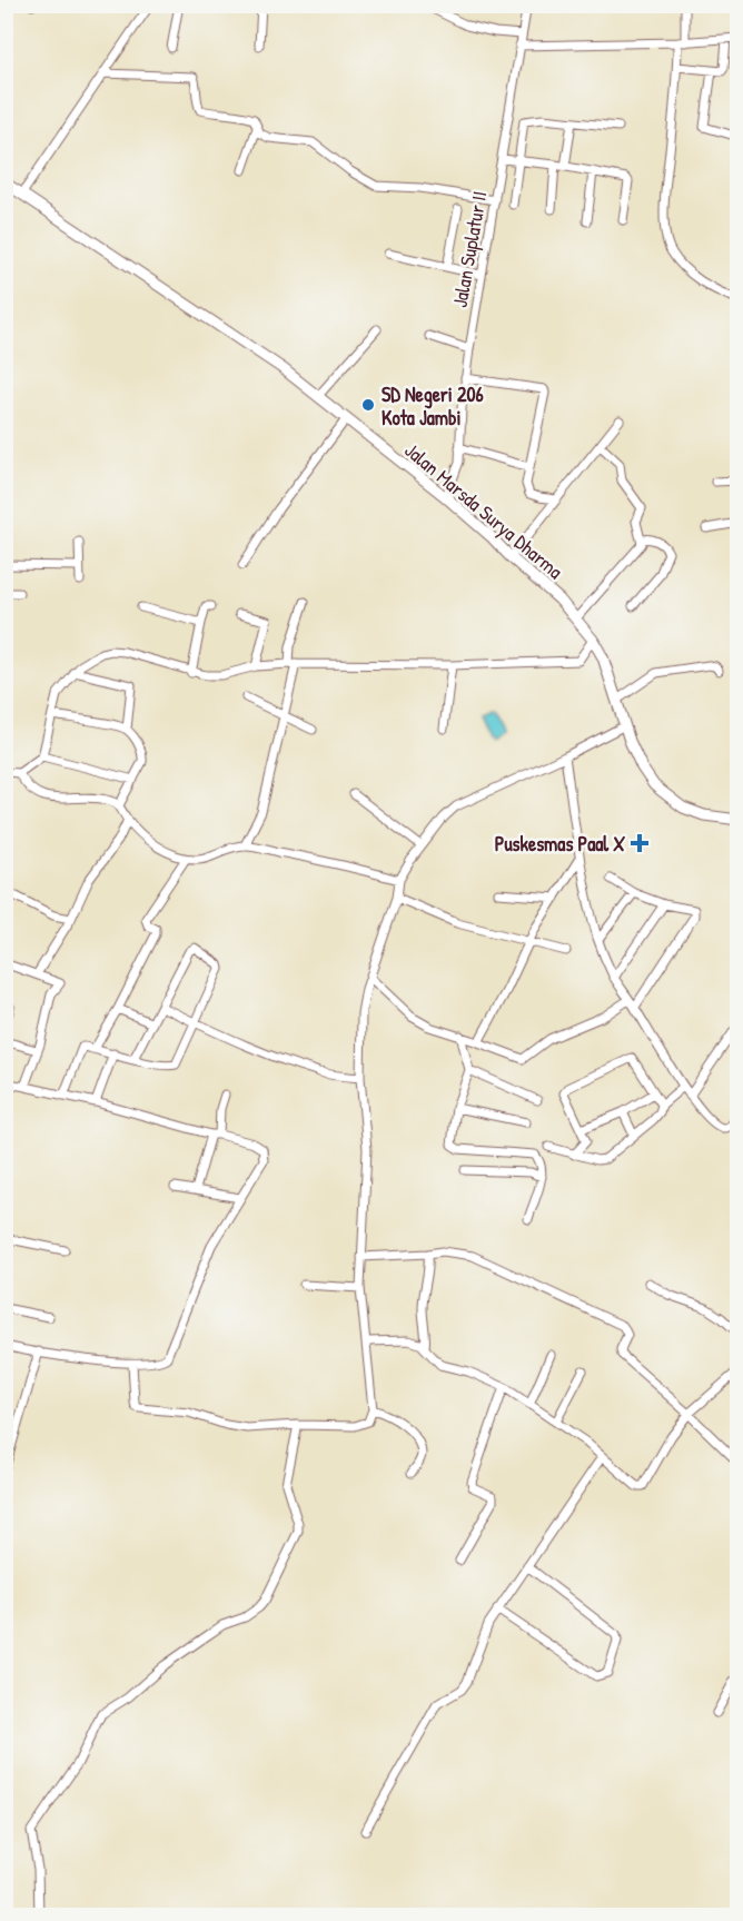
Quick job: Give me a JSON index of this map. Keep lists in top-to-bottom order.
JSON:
{
  "streets": {
    "highway": ["Jalan Marsda Surya Dharma"],
    "street": ["Jalan Suplatur II"]
  },
  "crossings": [
    ["Jalan Suplatur II", "Jalan Marsda Surya Dharma"]
  ],
  "places": {
    "other": ["SD Negeri 206 Kota Jambi"],
    "health": ["Puskesmas Paal X"]
  }
}
